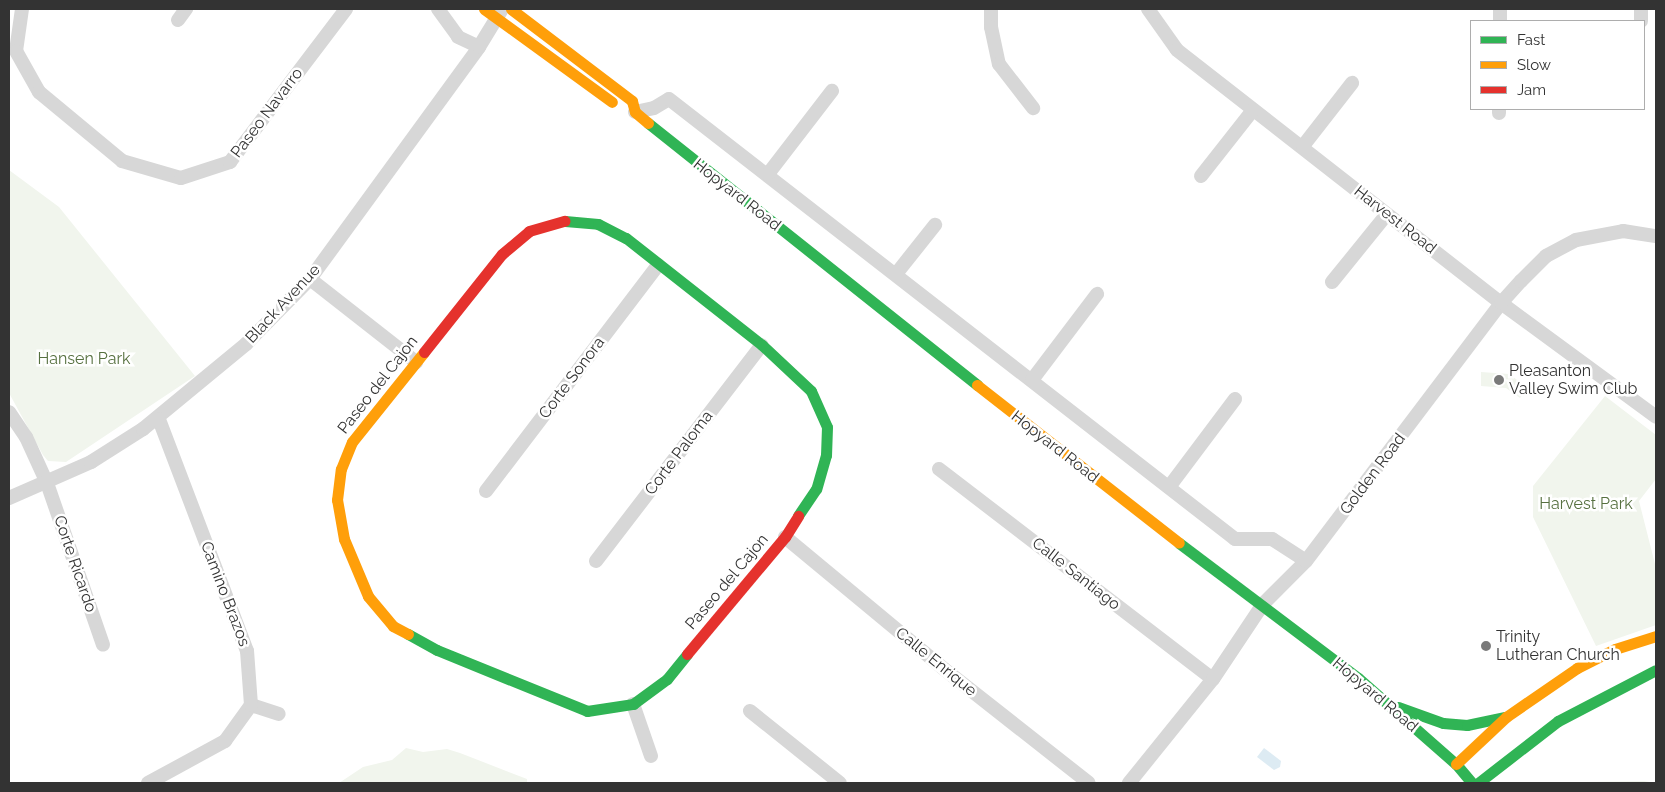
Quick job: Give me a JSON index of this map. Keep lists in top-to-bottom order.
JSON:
{
  "streets": {
    "main road": ["Hopyard Road", "Paseo del Cajon"],
    "street": [
      "Paseo Navarro",
      "Harvest Road",
      "Black Avenue",
      "Corte Sonora",
      "Corte Paloma",
      "Golden Road",
      "Corte Ricardo",
      "Calle Santiago",
      "Camino Brazos",
      "Calle Enrique"
    ]
  },
  "crossings": [
    ["Hopyard Road", "Black Avenue"],
    ["Hopyard Road", "Golden Road"],
    ["Harvest Road", "Golden Road"],
    ["Black Avenue", "Corte Ricardo"],
    ["Black Avenue", "Camino Brazos"],
    ["Corte Sonora", "Paseo del Cajon"],
    ["Paseo del Cajon", "Corte Paloma"],
    ["Paseo del Cajon", "Calle Enrique"],
    ["Golden Road", "Calle Santiago"]
  ],
  "parks": ["Hansen Park", "Harvest Park"],
  "places": ["Pleasanton Valley Swim Club", "Trinity Lutheran Church"],
  "legend": ["Fast", "Slow", "Jam"]
}
